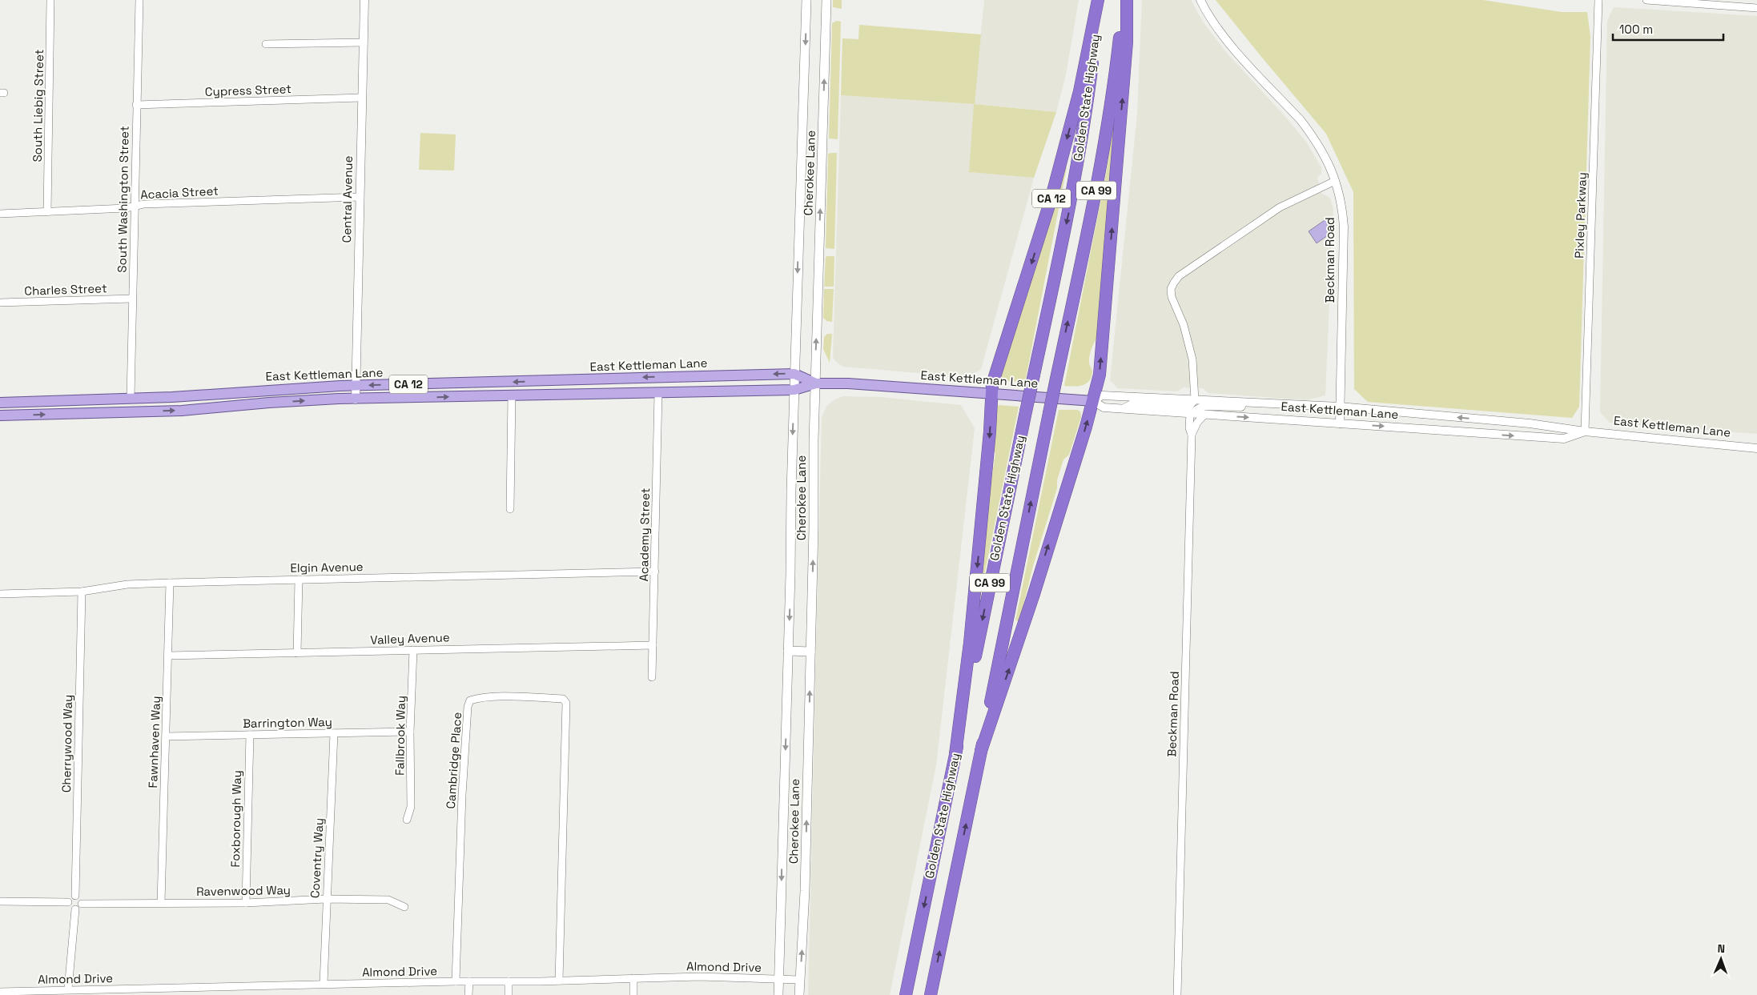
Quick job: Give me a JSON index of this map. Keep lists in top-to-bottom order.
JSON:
{
  "streets": {
    "highway": ["Golden State Highway", "CA 99", "CA 12"],
    "main road": ["Cherokee Lane", "East Kettleman Lane"],
    "street": [
      "Cypress Street",
      "South Liebig Street",
      "Acacia Street",
      "South Washington Street",
      "Central Avenue",
      "Pixley Parkway",
      "Beckman Road",
      "Charles Street",
      "Academy Street",
      "Elgin Avenue",
      "Valley Avenue",
      "Barrington Way",
      "Fallbrook Way",
      "Fawnhaven Way",
      "Cherrywood Way",
      "Cambridge Place",
      "Foxborough Way",
      "Coventry Way",
      "Ravenwood Way",
      "Almond Drive"
    ]
  },
  "crossings": [
    ["Cypress Street", "South Washington Street"],
    ["Cypress Street", "Central Avenue"],
    ["Golden State Highway", "CA 12"],
    ["South Liebig Street", "Acacia Street"],
    ["Cherokee Lane", "East Kettleman Lane"],
    ["Cherokee Lane", "Almond Drive"],
    ["Acacia Street", "South Washington Street"],
    ["Acacia Street", "Central Avenue"],
    ["CA 12", "East Kettleman Lane"],
    ["South Washington Street", "Charles Street"],
    ["South Washington Street", "East Kettleman Lane"],
    ["Central Avenue", "East Kettleman Lane"],
    ["Pixley Parkway", "East Kettleman Lane"],
    ["Beckman Road", "East Kettleman Lane"],
    ["East Kettleman Lane", "Academy Street"],
    ["Academy Street", "Elgin Avenue"],
    ["Academy Street", "Valley Avenue"],
    ["Elgin Avenue", "Fawnhaven Way"],
    ["Elgin Avenue", "Cherrywood Way"],
    ["Valley Avenue", "Fallbrook Way"],
    ["Valley Avenue", "Fawnhaven Way"],
    ["Barrington Way", "Fallbrook Way"],
    ["Barrington Way", "Fawnhaven Way"],
    ["Barrington Way", "Foxborough Way"],
    ["Barrington Way", "Coventry Way"],
    ["Fawnhaven Way", "Ravenwood Way"],
    ["Cherrywood Way", "Ravenwood Way"],
    ["Cambridge Place", "Almond Drive"],
    ["Foxborough Way", "Ravenwood Way"],
    ["Coventry Way", "Ravenwood Way"],
    ["Coventry Way", "Almond Drive"]
  ],
  "scale_bar": "100 m",
  "north": "top"
}
